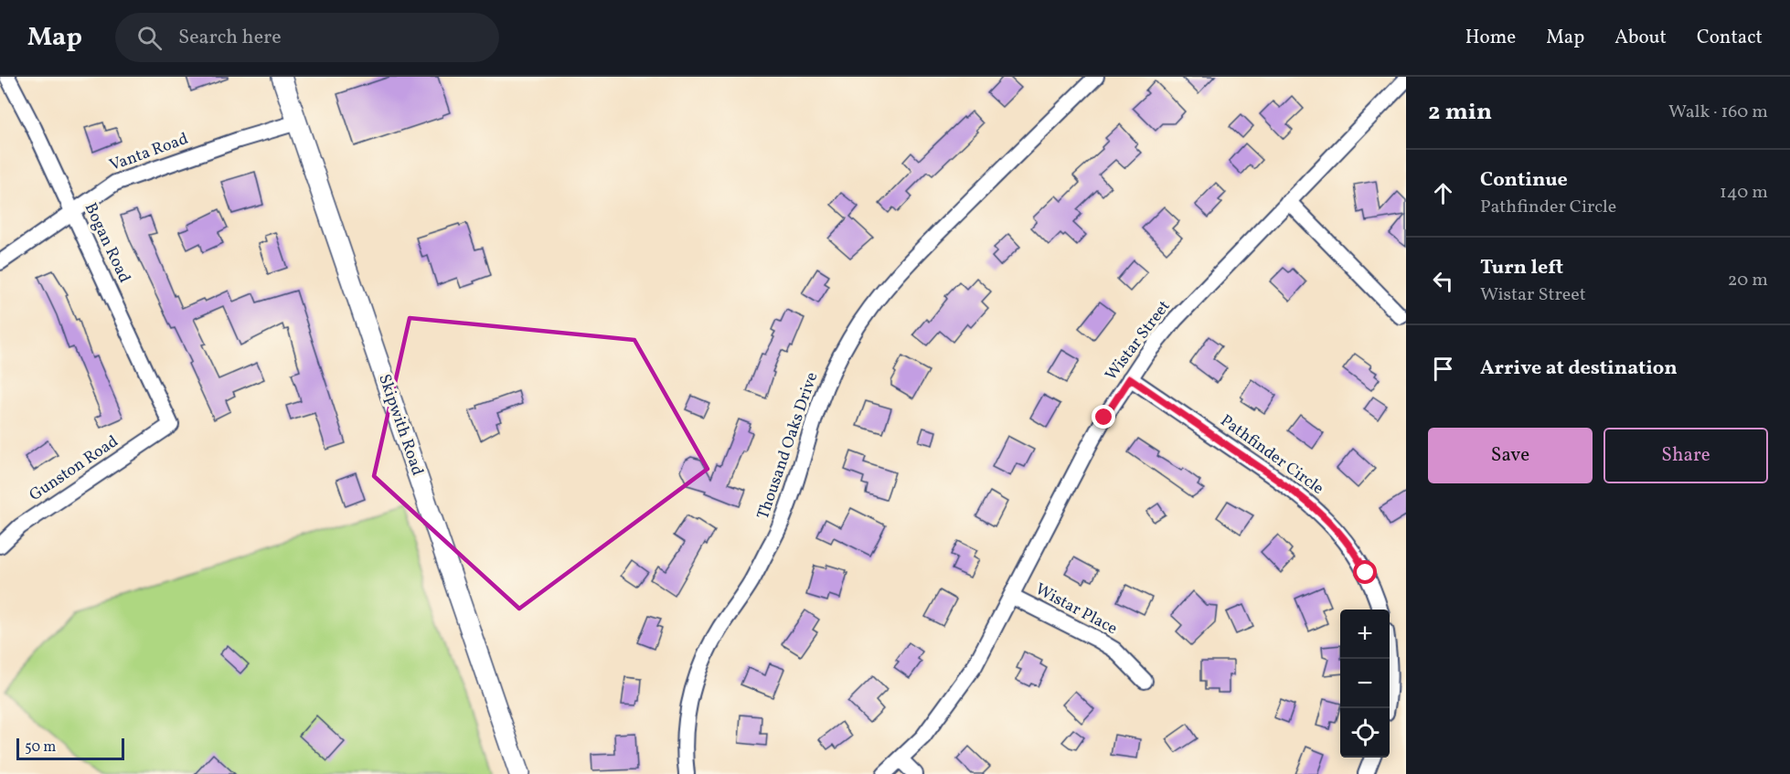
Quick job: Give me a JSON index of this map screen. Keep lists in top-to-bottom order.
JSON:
{
  "streets": {
    "main road": ["Skipwith Road"],
    "street": [
      "Vanta Road",
      "Bogan Road",
      "Wistar Street",
      "Thousand Oaks Drive",
      "Pathfinder Circle",
      "Gunston Road",
      "Wistar Place"
    ]
  },
  "crossings": [
    ["Vanta Road", "Bogan Road"],
    ["Vanta Road", "Skipwith Road"],
    ["Bogan Road", "Gunston Road"],
    ["Wistar Street", "Pathfinder Circle"],
    ["Wistar Street", "Wistar Place"]
  ],
  "scale_bar": "50 m",
  "page": {
    "header": "Map",
    "search": "Search here",
    "nav": [
      "Home",
      "Map",
      "About",
      "Contact"
    ],
    "heading": ["2 min", "Walk · 160 m"],
    "list": [
      ["Continue", "Pathfinder Circle", "140 m"],
      ["Turn left", "Wistar Street", "20 m"],
      "Arrive at destination"
    ],
    "buttons": ["Save", "Share"],
    "map_buttons": ["+", "−"],
    "scale": "50 m"
  }
}
